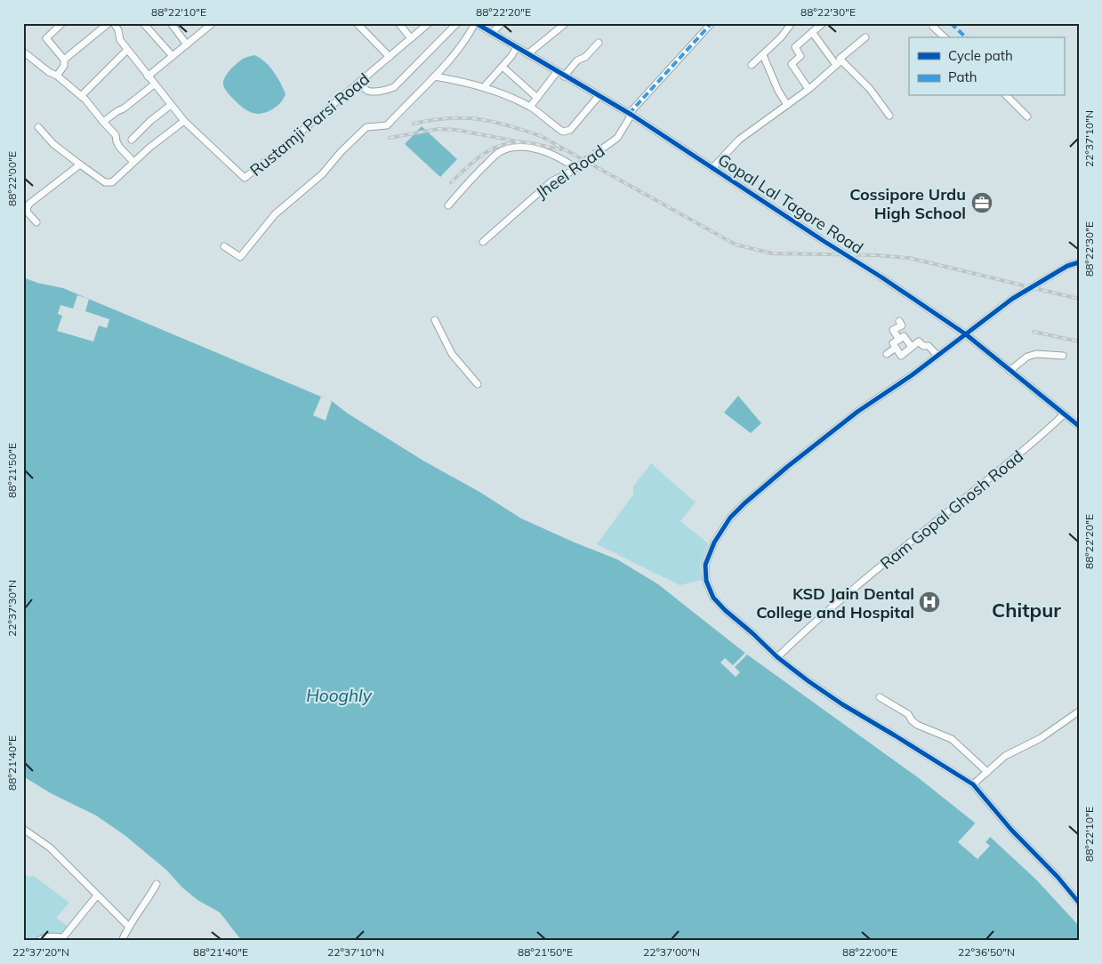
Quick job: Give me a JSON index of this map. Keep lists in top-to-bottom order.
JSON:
{
  "streets": {
    "street": [
      "Rustamji Parsi Road",
      "Jheel Road",
      "Gopal Lal Tagore Road",
      "Ram Gopal Ghosh Road"
    ]
  },
  "crossings": [
    ["Jheel Road", "Gopal Lal Tagore Road"],
    ["Gopal Lal Tagore Road", "Ram Gopal Ghosh Road"]
  ],
  "districts": ["Chitpur"],
  "water": ["Hooghly"],
  "places": {
    "office": ["Cossipore Urdu High School"],
    "hospital": ["KSD Jain Dental College and Hospital"]
  },
  "legend": ["Cycle path", "Path"],
  "coordinates": [
    "88°22'10\"E",
    "88°22'20\"E",
    "88°22'30\"E",
    "22°37'10\"N",
    "88°22'00\"E",
    "88°21'50\"E",
    "22°37'30\"N",
    "88°21'40\"E",
    "22°37'20\"N",
    "22°37'00\"N",
    "22°36'50\"N"
  ]
}
